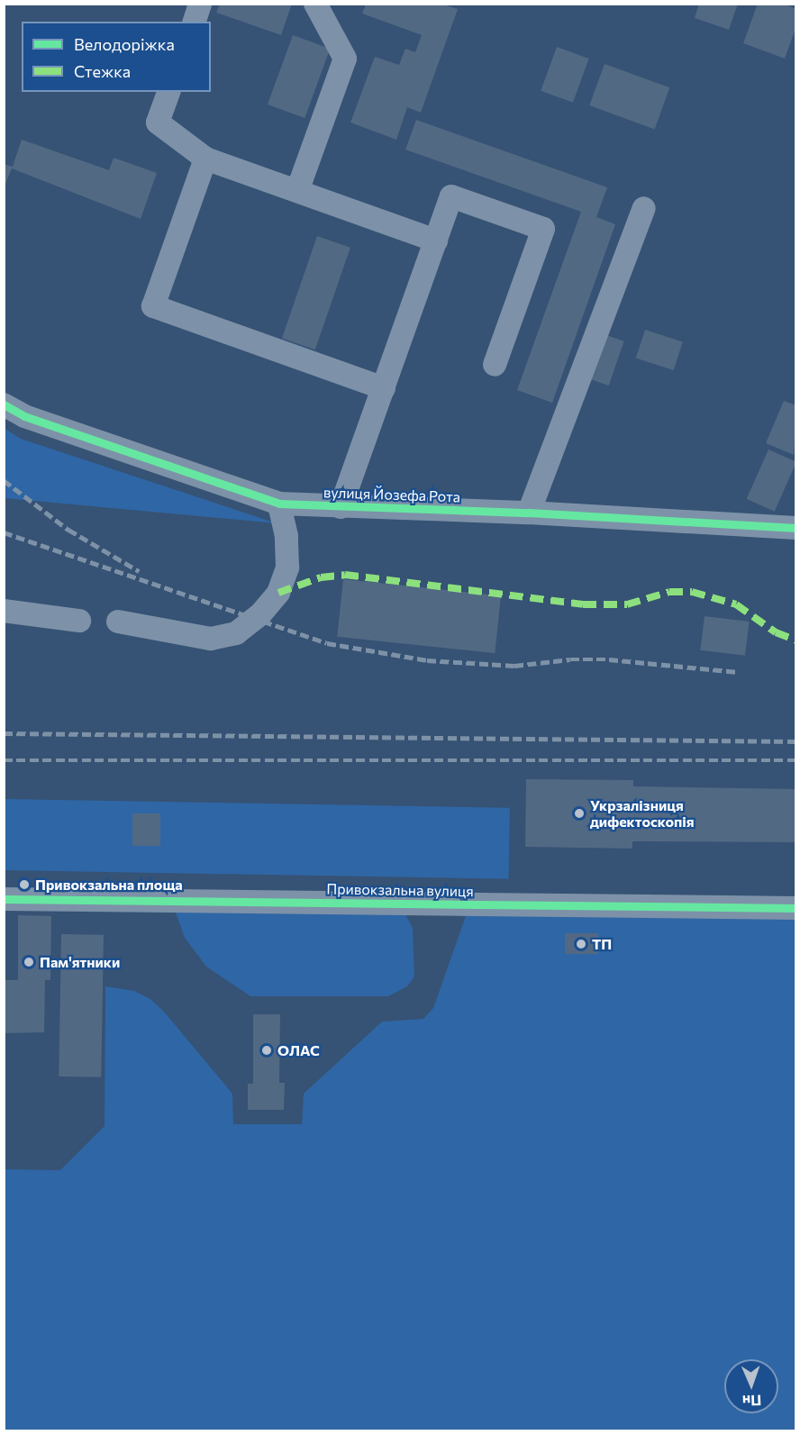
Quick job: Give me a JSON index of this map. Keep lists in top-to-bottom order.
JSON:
{
  "streets": {
    "street": ["вулиця Йозефа Рота", "Привокзальна вулиця"]
  },
  "places": [
    "Укрзалізниця дифектоскопія",
    "Привокзальна площа",
    "ТП",
    "Пам'ятники",
    "ОЛАС"
  ],
  "legend": ["Велодоріжка", "Стежка"],
  "north": "bottom"
}
